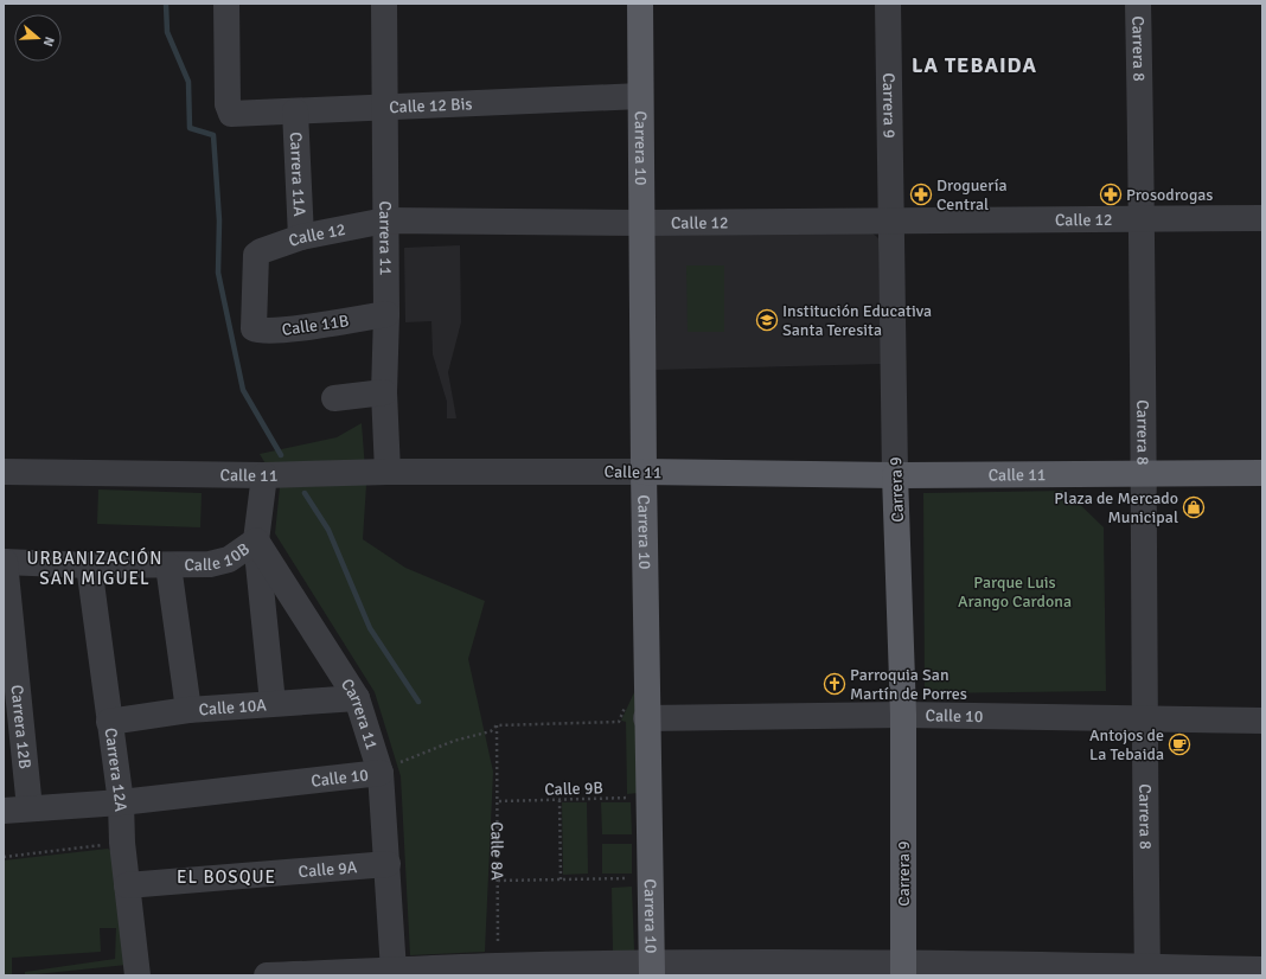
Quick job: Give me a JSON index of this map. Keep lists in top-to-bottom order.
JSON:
{
  "streets": {
    "main road": ["Carrera 9", "Carrera 10", "Calle 11"],
    "street": [
      "Carrera 8",
      "Calle 12 Bis",
      "Carrera 11A",
      "Calle 12",
      "Carrera 11",
      "Calle 11B",
      "Calle 10B",
      "Calle 10A",
      "Calle 10",
      "Carrera 12B",
      "Carrera 12A",
      "Calle 9A"
    ],
    "path": ["Calle 9B", "Calle 8A"]
  },
  "crossings": [
    ["Carrera 8", "Calle 12"],
    ["Carrera 8", "Calle 11"],
    ["Carrera 8", "Calle 10"],
    ["Calle 12 Bis", "Carrera 10"],
    ["Calle 12 Bis", "Carrera 11A"],
    ["Calle 12 Bis", "Carrera 11"],
    ["Carrera 9", "Calle 12"],
    ["Carrera 9", "Calle 11"],
    ["Carrera 9", "Calle 10"],
    ["Carrera 10", "Calle 12"],
    ["Carrera 10", "Calle 11"],
    ["Carrera 10", "Calle 10"],
    ["Carrera 10", "Calle 9B"],
    ["Carrera 11A", "Calle 12"],
    ["Calle 12", "Carrera 11"],
    ["Calle 12", "Calle 11B"],
    ["Carrera 11", "Calle 11B"],
    ["Carrera 11", "Calle 11"],
    ["Carrera 11", "Calle 10B"],
    ["Carrera 11", "Calle 10A"],
    ["Carrera 11", "Calle 10"],
    ["Carrera 11", "Calle 9A"],
    ["Calle 10B", "Carrera 12B"],
    ["Calle 10B", "Carrera 12A"],
    ["Calle 10A", "Carrera 12A"],
    ["Calle 10", "Carrera 12B"],
    ["Calle 10", "Carrera 12A"],
    ["Calle 10", "Calle 8A"],
    ["Carrera 12A", "Calle 9A"],
    ["Calle 9B", "Calle 8A"]
  ],
  "districts": ["LA TEBAIDA", "URBANIZACIÓN SAN MIGUEL", "EL BOSQUE"],
  "parks": ["Parque Luis Arango Cardona"],
  "places": {
    "pharmacy": ["Droguería Central", "Prosodrogas"],
    "school or university": ["Institución Educativa Santa Teresita"],
    "shop": ["Plaza de Mercado Municipal"],
    "church": ["Parroquia San Martín de Porres"],
    "cafe": ["Antojos de La Tebaida"]
  },
  "north": "right"
}
